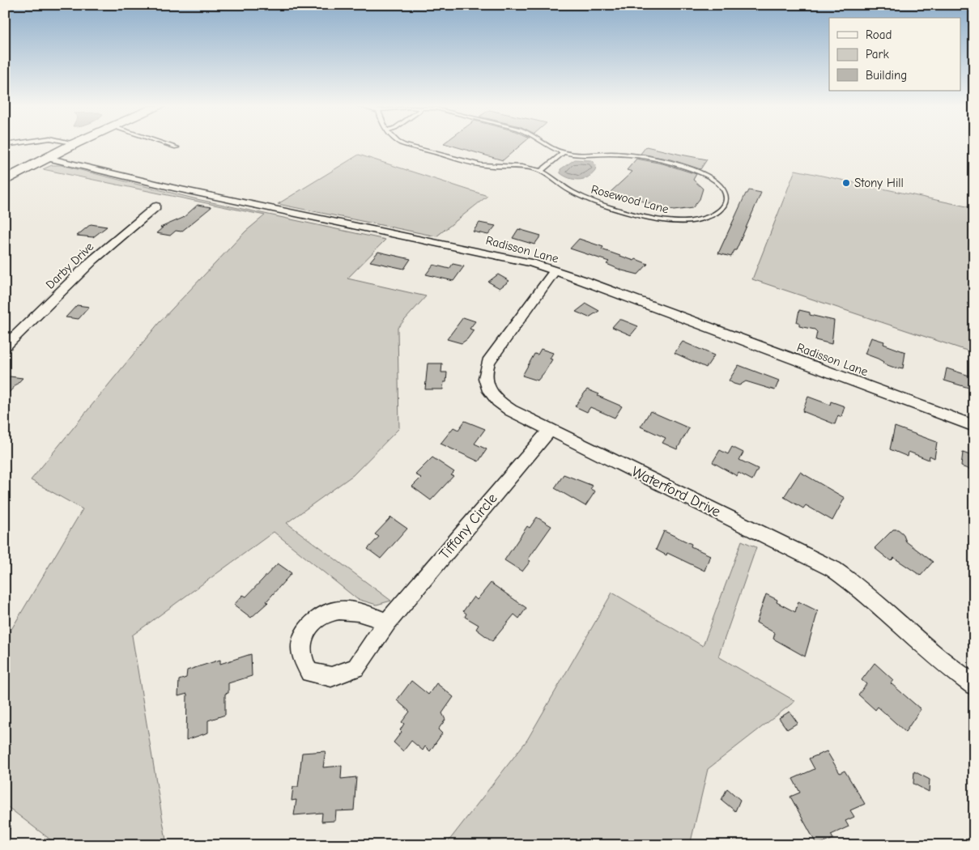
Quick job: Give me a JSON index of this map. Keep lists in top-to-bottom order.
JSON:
{
  "streets": {
    "street": [
      "Radisson Lane",
      "Darby Drive",
      "Waterford Drive",
      "Tiffany Circle"
    ],
    "lane": ["Rosewood Lane"]
  },
  "crossings": [
    ["Radisson Lane", "Waterford Drive"],
    ["Waterford Drive", "Tiffany Circle"]
  ],
  "places": ["Stony Hill"],
  "legend": ["Road", "Park", "Building"]
}
